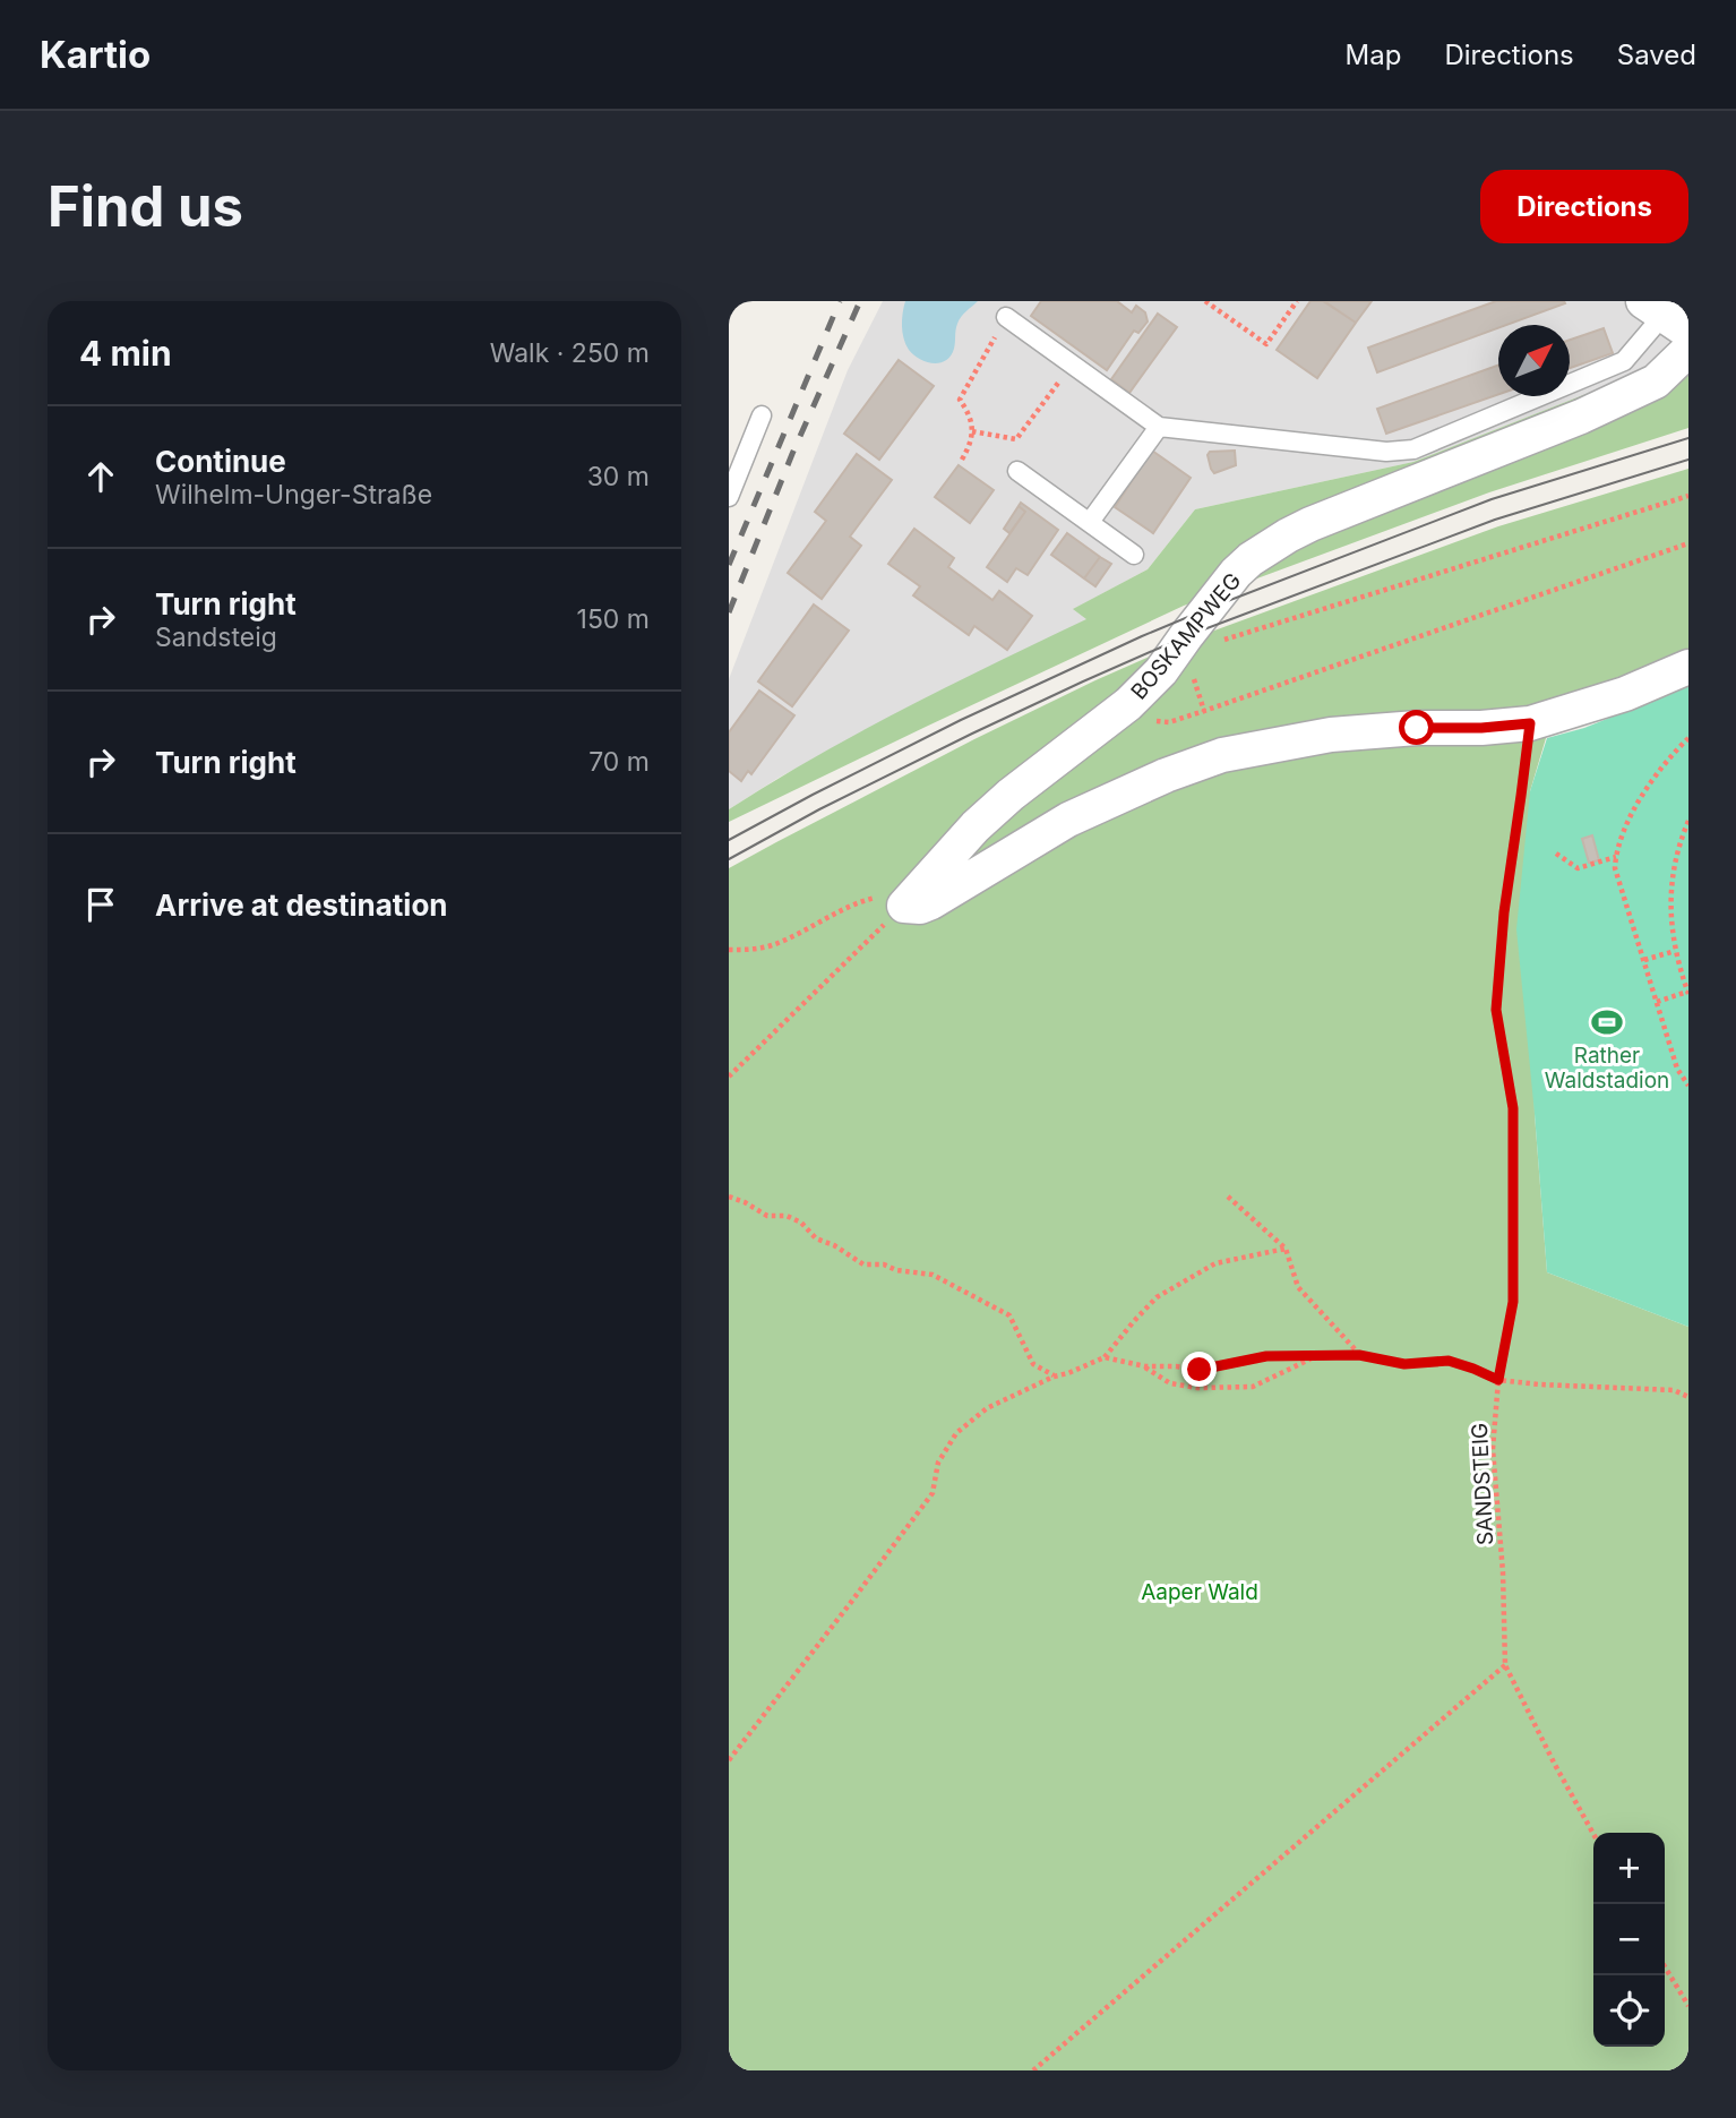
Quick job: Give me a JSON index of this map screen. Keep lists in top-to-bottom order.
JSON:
{
  "streets": {
    "street": ["BOSKAMPWEG"],
    "path": ["SANDSTEIG"]
  },
  "parks": ["Aaper Wald"],
  "places": {
    "sports": ["Rather Waldstadion"]
  },
  "north": "top right",
  "page": {
    "header": "Kartio",
    "nav": ["Map", "Directions", "Saved"],
    "buttons": "Directions",
    "title": "Find us",
    "heading": ["4 min", "Walk · 250 m"],
    "list": [
      ["Continue", "Wilhelm-Unger-Straße", "30 m"],
      ["Turn right", "Sandsteig", "150 m"],
      ["Turn right", "70 m"],
      "Arrive at destination"
    ],
    "map_buttons": ["+", "−"]
  }
}
